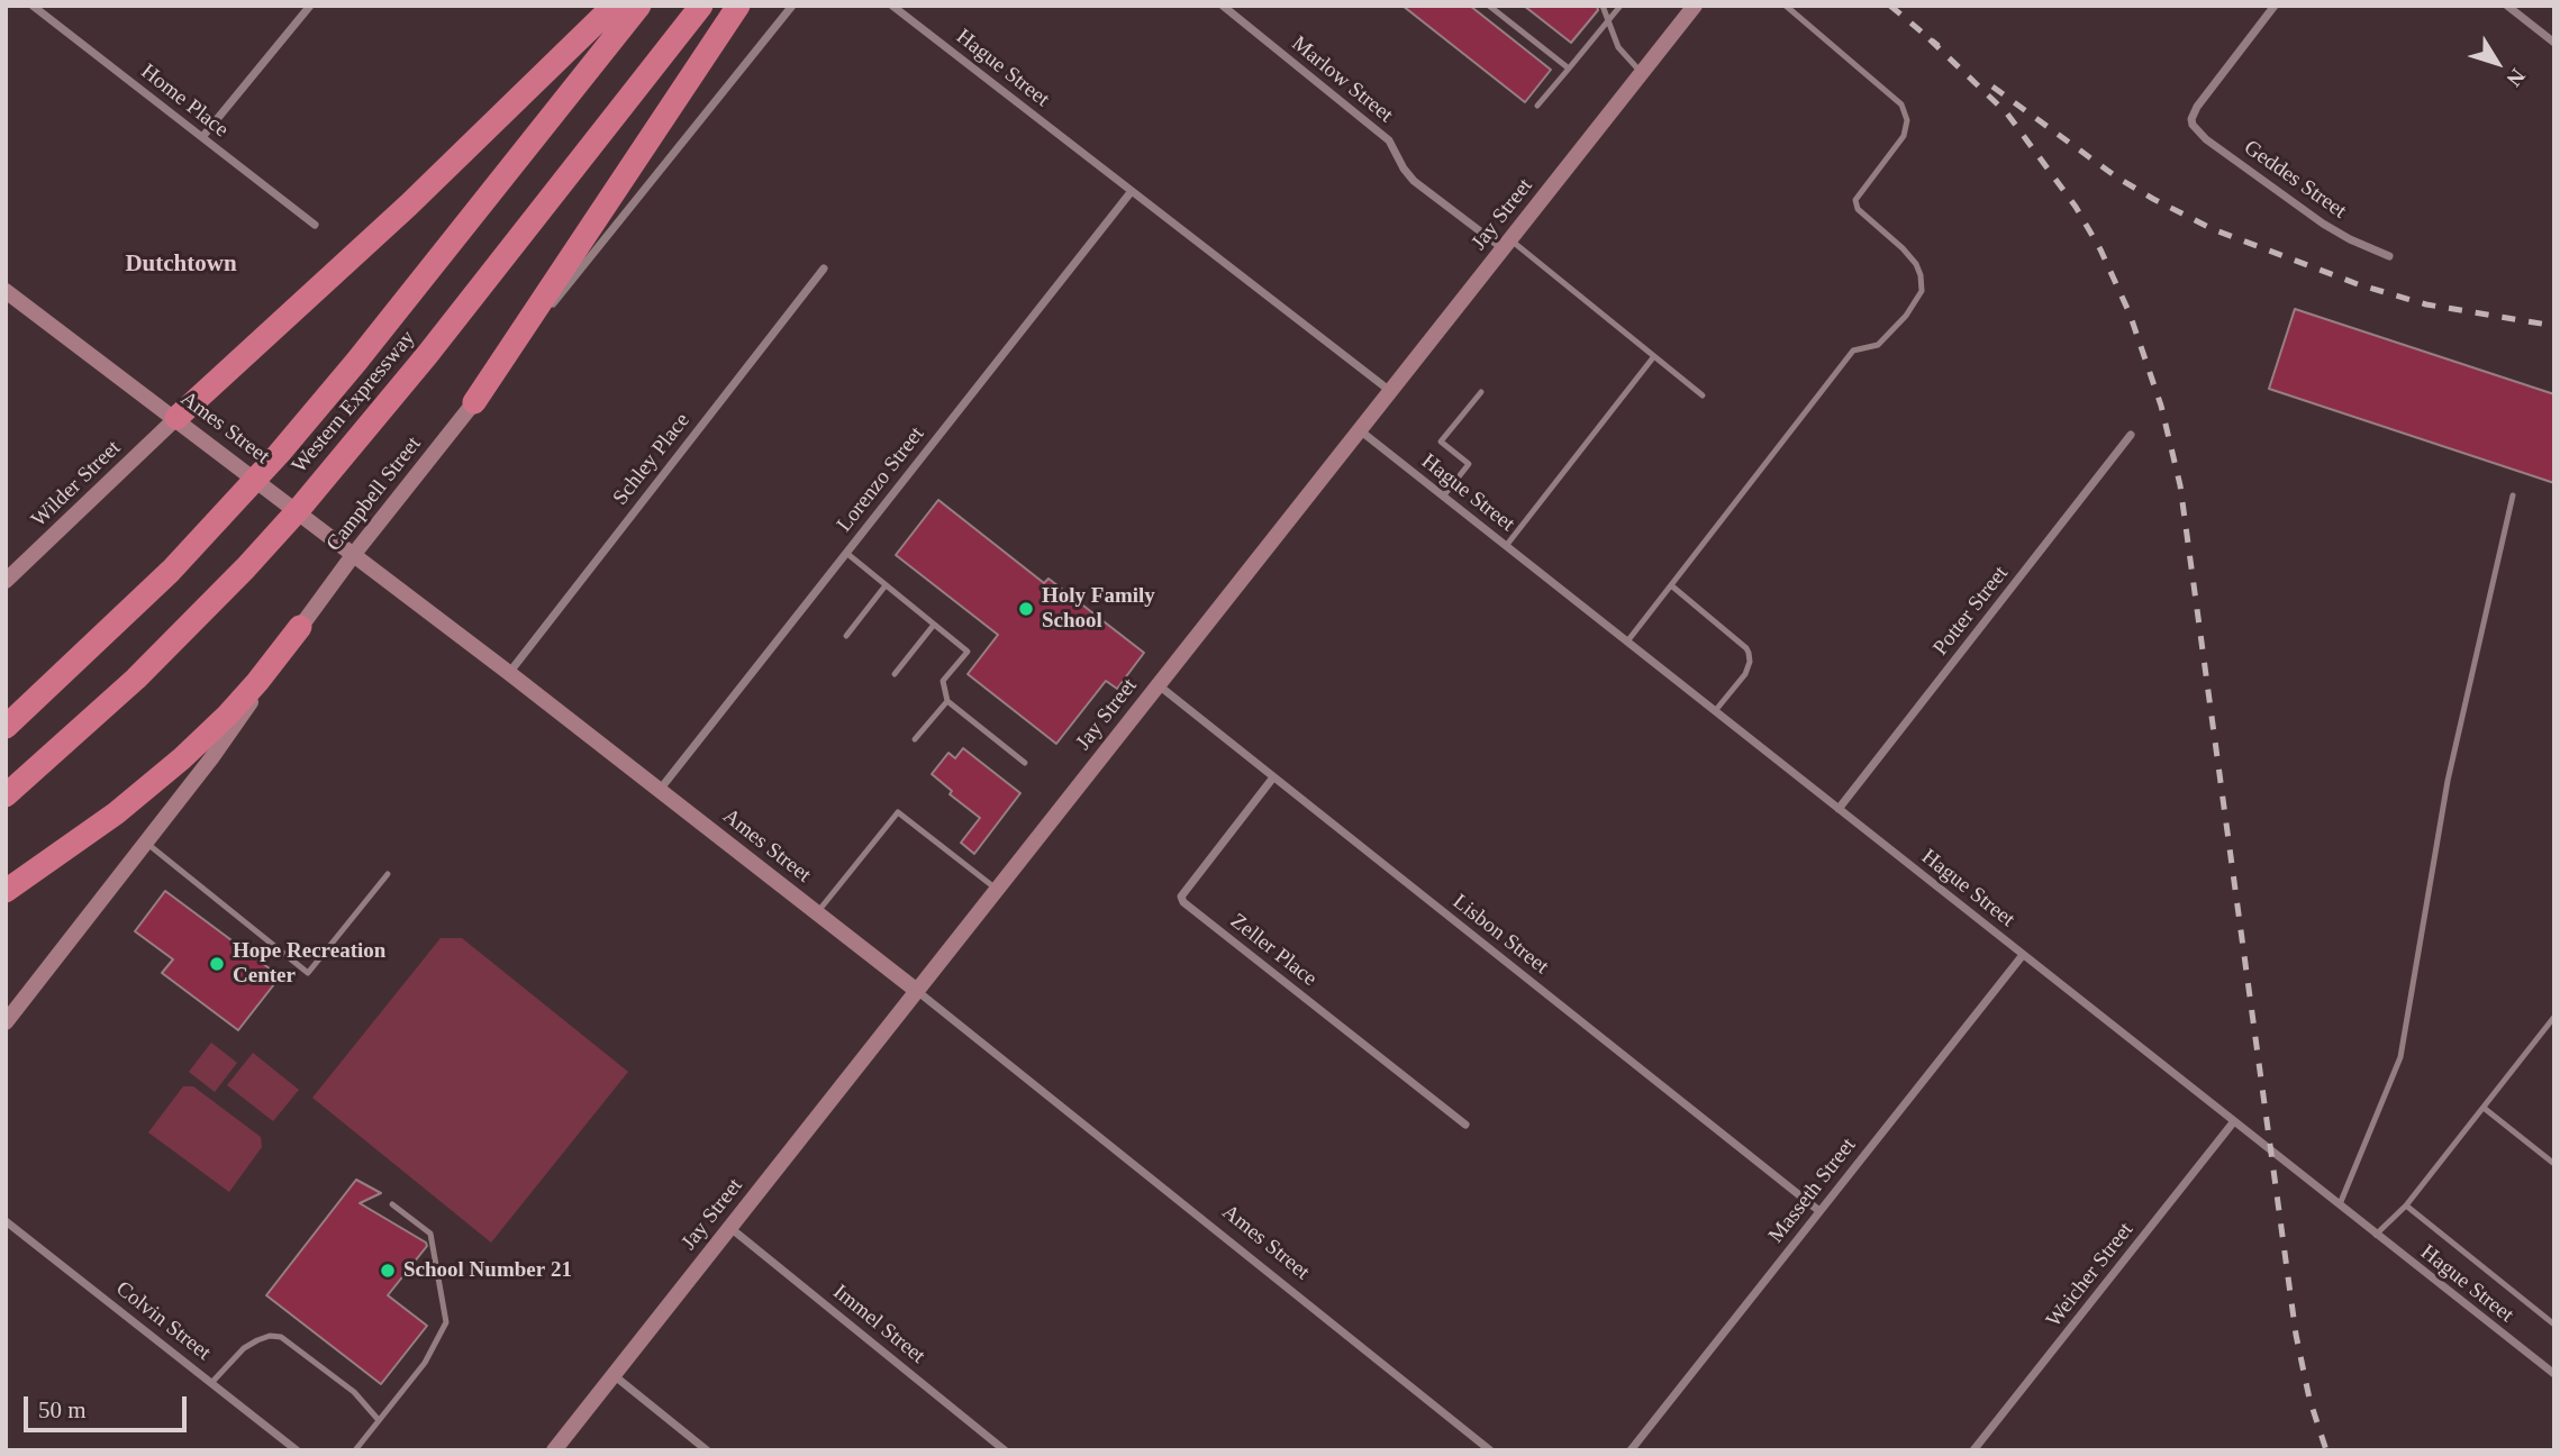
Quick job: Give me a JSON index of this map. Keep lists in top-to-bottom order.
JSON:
{
  "streets": {
    "highway": ["Western Expressway"],
    "street": [
      "Hague Street",
      "Marlow Street",
      "Home Place",
      "Geddes Street",
      "Jay Street",
      "Ames Street",
      "Schley Place",
      "Lorenzo Street",
      "Wilder Street",
      "Campbell Street",
      "Potter Street",
      "Lisbon Street",
      "Zeller Place",
      "Masseth Street",
      "Weicher Street",
      "Colvin Street",
      "Immel Street"
    ]
  },
  "crossings": [
    ["Hague Street", "Jay Street"],
    ["Hague Street", "Lorenzo Street"],
    ["Hague Street", "Potter Street"],
    ["Hague Street", "Masseth Street"],
    ["Hague Street", "Weicher Street"],
    ["Marlow Street", "Jay Street"],
    ["Jay Street", "Ames Street"],
    ["Jay Street", "Lisbon Street"],
    ["Jay Street", "Immel Street"],
    ["Ames Street", "Schley Place"],
    ["Ames Street", "Lorenzo Street"],
    ["Ames Street", "Wilder Street"],
    ["Ames Street", "Campbell Street"],
    ["Lisbon Street", "Zeller Place"],
    ["Lisbon Street", "Masseth Street"]
  ],
  "districts": ["Dutchtown"],
  "places": ["Holy Family School", "Hope Recreation Center", "School Number 21"],
  "scale_bar": "50 m",
  "north": "bottom right"
}
